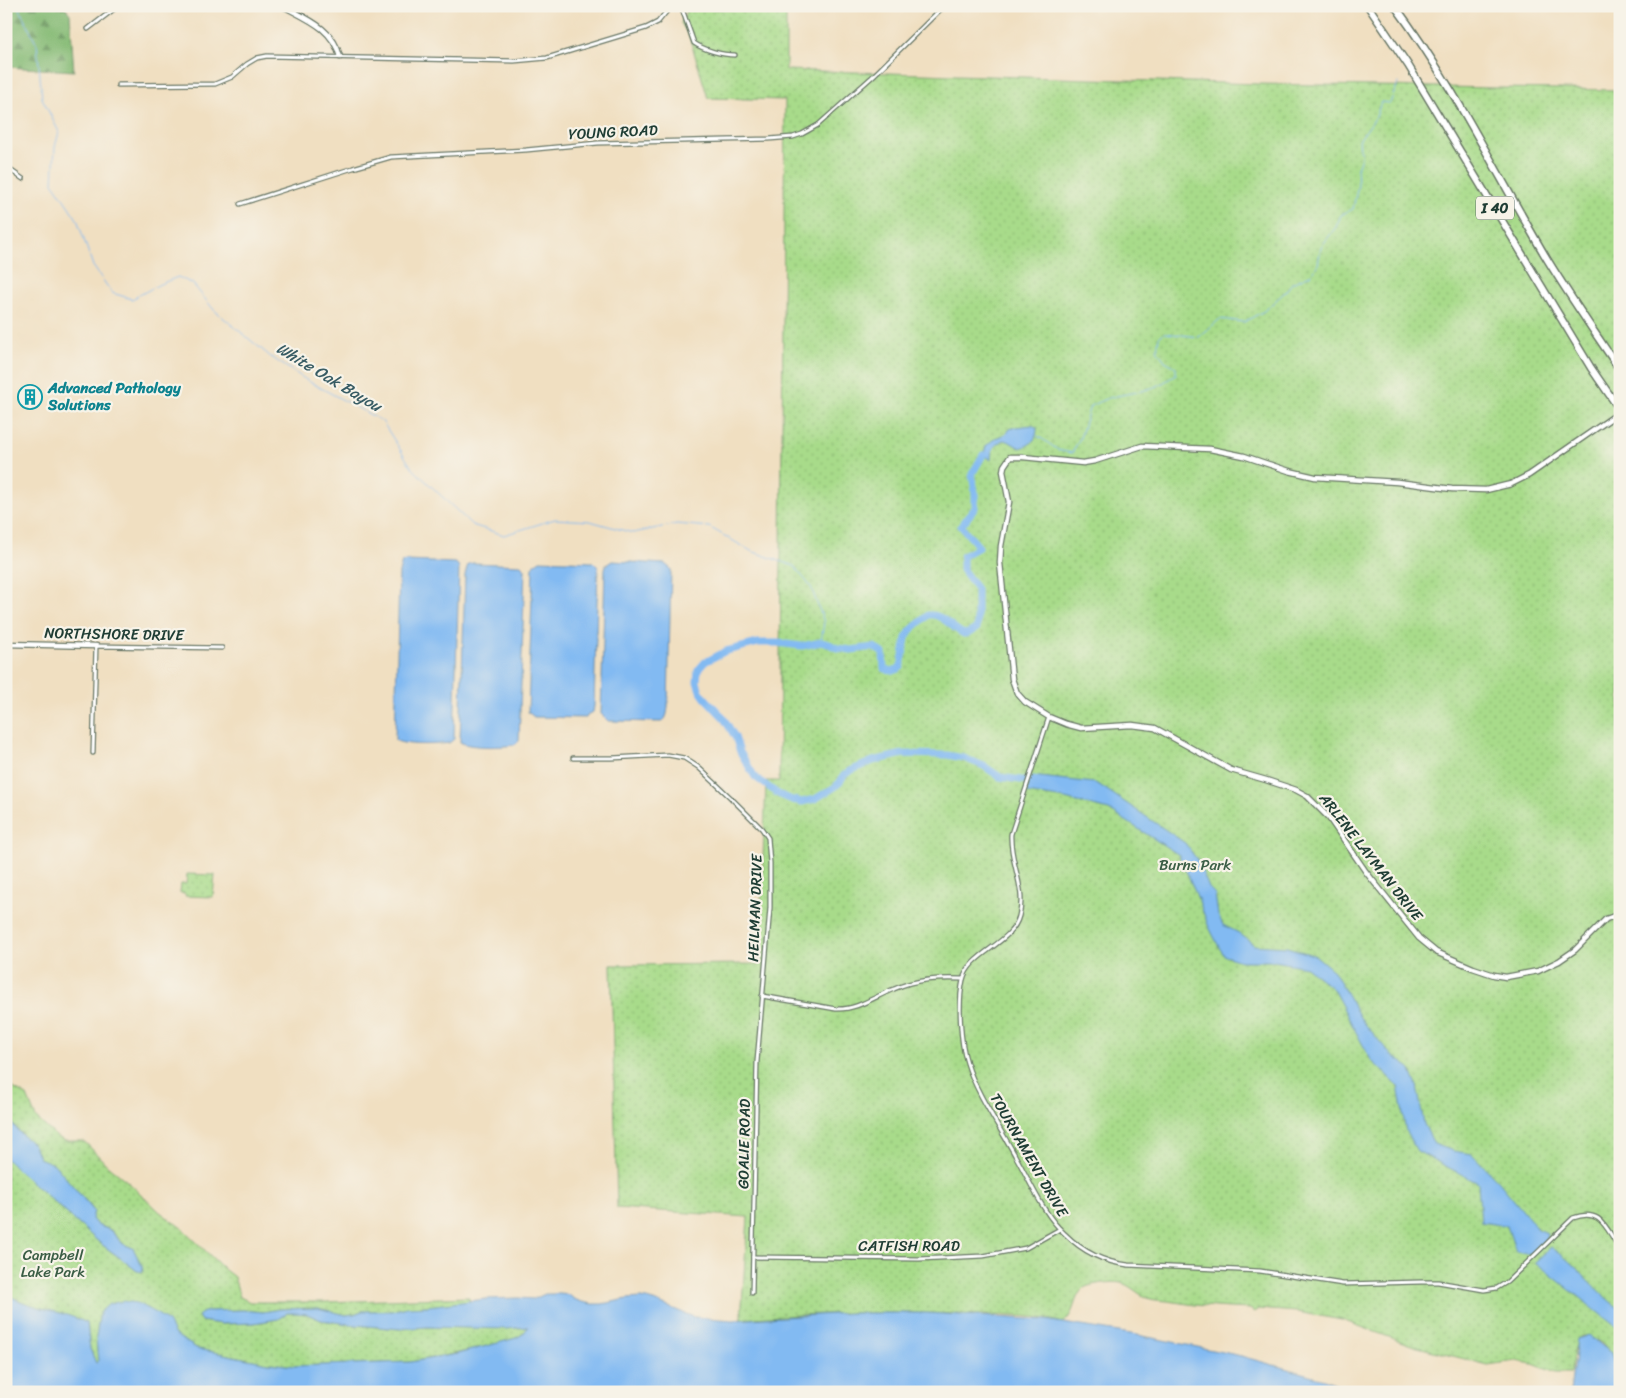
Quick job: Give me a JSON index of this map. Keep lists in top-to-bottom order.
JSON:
{
  "streets": {
    "highway": ["I 40"],
    "street": [
      "YOUNG ROAD",
      "NORTHSHORE DRIVE",
      "ARLENE LAYMAN DRIVE",
      "HEILMAN DRIVE",
      "GOALIE ROAD",
      "TOURNAMENT DRIVE",
      "CATFISH ROAD"
    ]
  },
  "crossings": [
    ["I 40", "ARLENE LAYMAN DRIVE"],
    ["HEILMAN DRIVE", "GOALIE ROAD"],
    ["GOALIE ROAD", "CATFISH ROAD"],
    ["TOURNAMENT DRIVE", "CATFISH ROAD"]
  ],
  "water": ["White Oak Bayou"],
  "parks": ["Burns Park", "Campbell Lake Park"],
  "places": {
    "building": ["Advanced Pathology Solutions"]
  }
}
